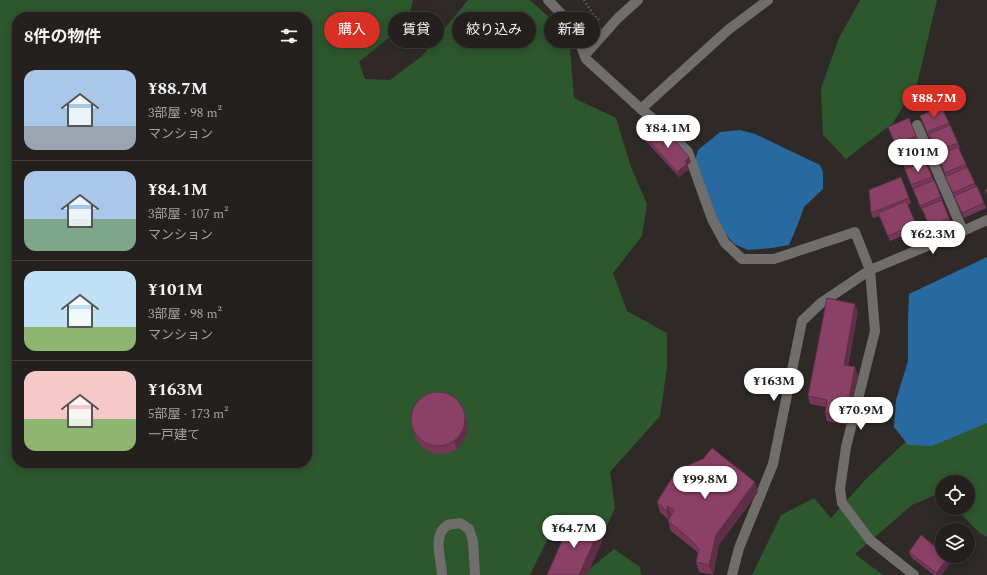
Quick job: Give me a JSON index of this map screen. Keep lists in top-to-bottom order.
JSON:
{
  "page": {
    "chip": [
      "購入",
      "賃貸",
      "絞り込み",
      "新着"
    ],
    "heading": "8件の物件",
    "list": [
      {
        "name": "¥88.7M",
        "note": "3部屋 · 98 m² · マンション"
      },
      {
        "name": "¥84.1M",
        "note": "3部屋 · 107 m² · マンション"
      },
      {
        "name": "¥101M",
        "note": "3部屋 · 98 m² · マンション"
      },
      {
        "name": "¥163M",
        "note": "5部屋 · 173 m² · 一戸建て"
      }
    ],
    "price": [
      "¥88.7M",
      "¥84.1M",
      "¥101M",
      "¥62.3M",
      "¥163M",
      "¥70.9M",
      "¥99.8M",
      "¥64.7M"
    ]
  }
}
